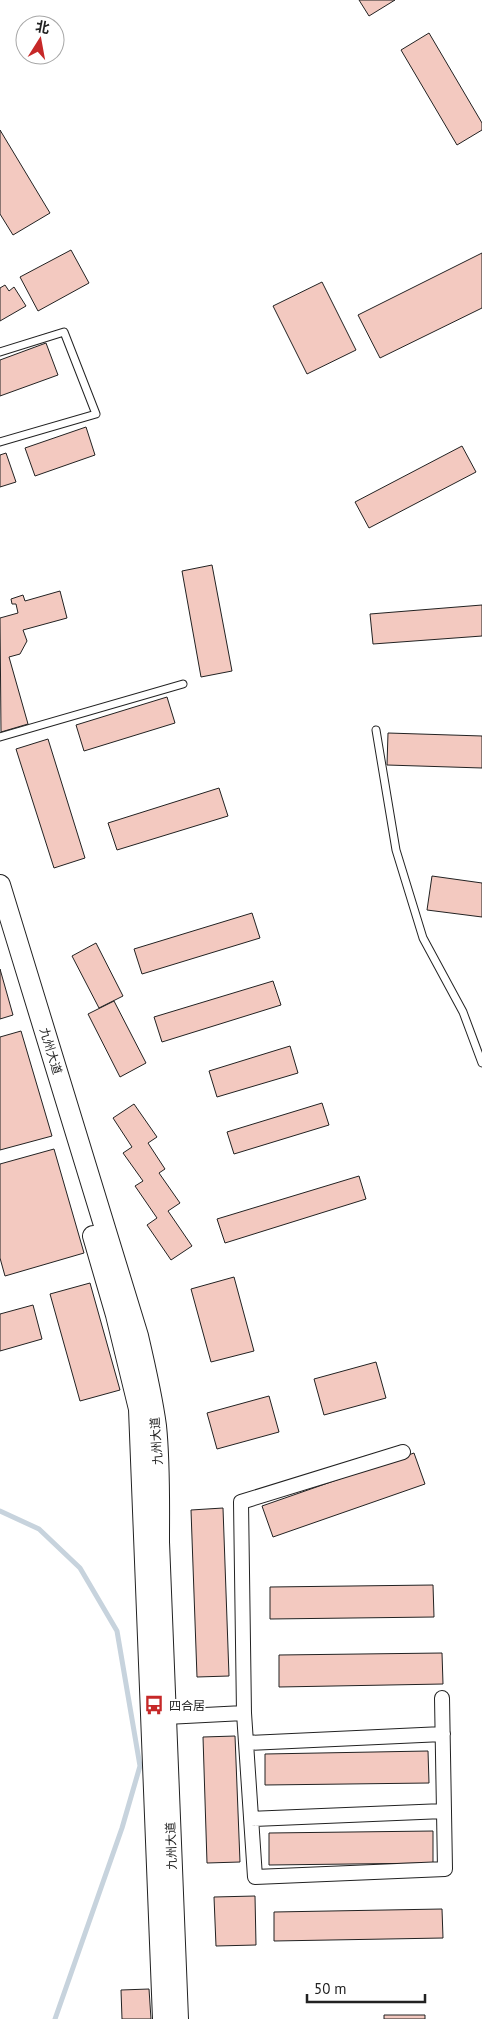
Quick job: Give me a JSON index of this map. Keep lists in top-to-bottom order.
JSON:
{
  "streets": {
    "main road": ["九州大道"]
  },
  "places": {
    "bus stop": ["四合居"]
  },
  "scale_bar": "50 m",
  "north": "top"
}
